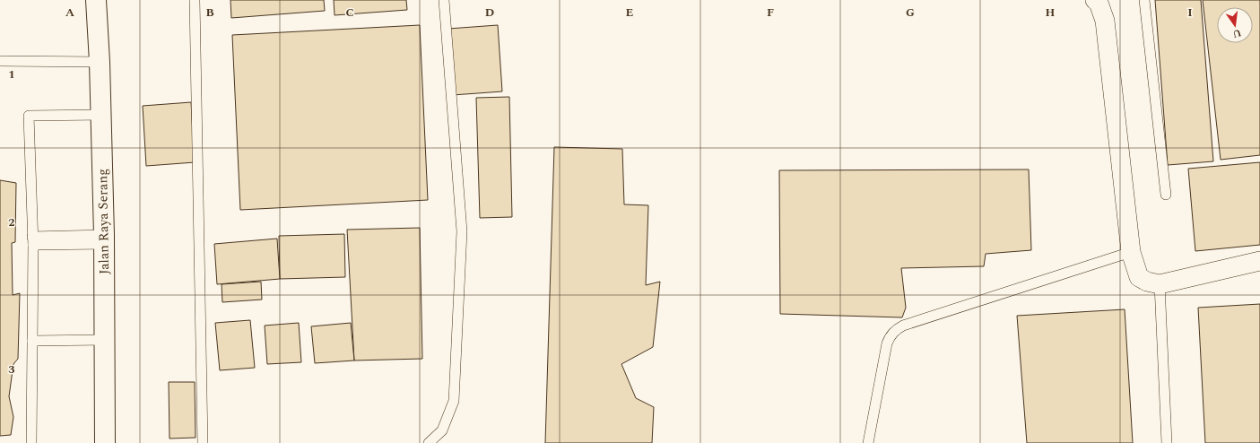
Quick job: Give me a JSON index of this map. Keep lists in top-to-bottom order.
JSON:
{
  "streets": {
    "highway": ["Jalan Raya Serang"]
  },
  "north": "bottom",
  "grid": {
    "columns": [
      "A",
      "B",
      "C",
      "D",
      "E",
      "F",
      "G",
      "H",
      "I"
    ],
    "rows": ["1", "2", "3"]
  }
}
